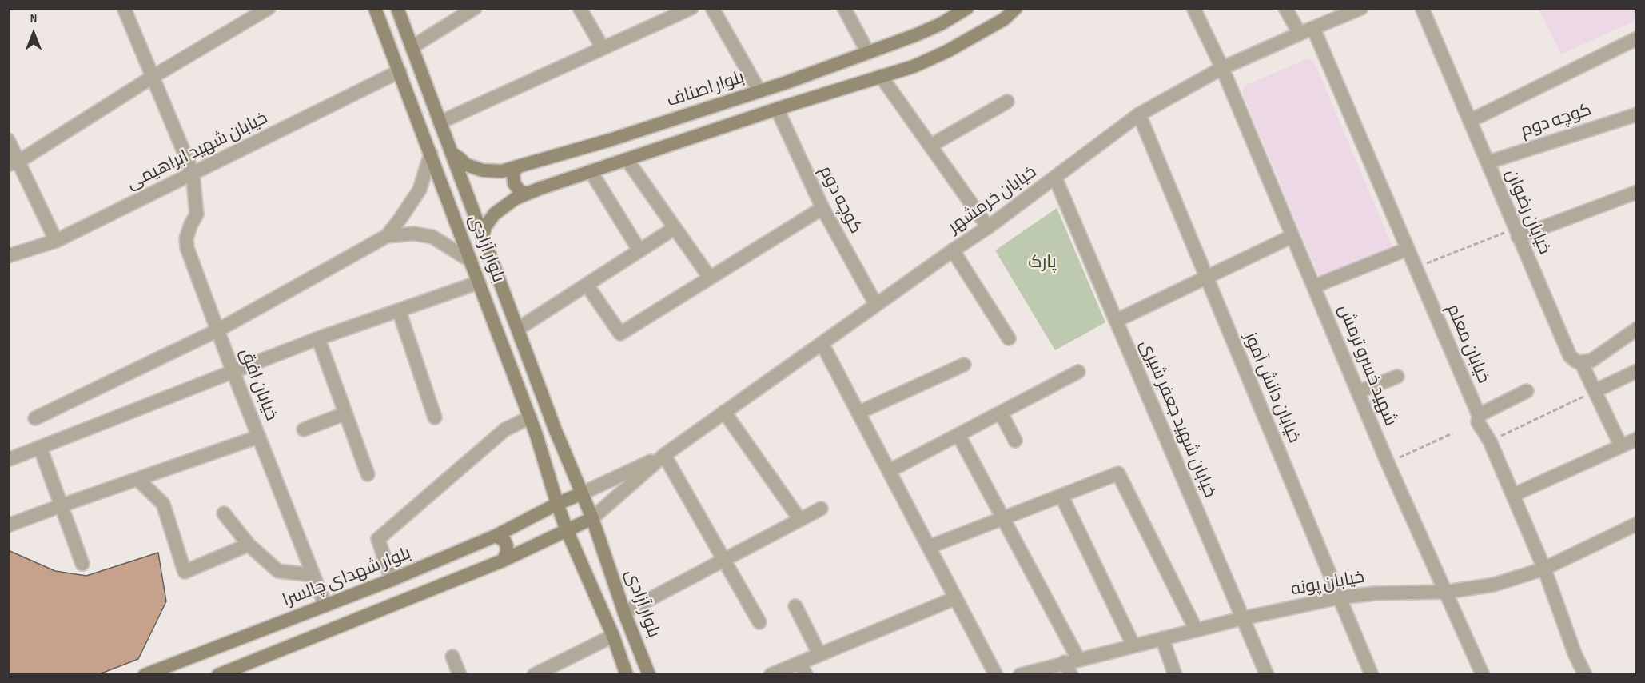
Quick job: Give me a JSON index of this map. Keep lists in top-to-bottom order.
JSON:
{
  "streets": {
    "main road": ["بلوار اصناف", "بلوار آزادی", "بلوار شهدای چالسرا"],
    "street": [
      "کوچه دوم",
      "خیابان شهید ابراهیمی",
      "خیابان خرمشهر",
      "خیابان رضوان",
      "خیابان معلم",
      "شهید خسرو ترمش",
      "خیابان افق",
      "خیابان دانش آموز",
      "خیابان شهید جعفر شیری",
      "خیابان پونه"
    ]
  },
  "crossings": [
    ["بلوار اصناف", "بلوار آزادی"],
    ["کوچه دوم", "خیابان خرمشهر"],
    ["کوچه دوم", "خیابان رضوان"],
    ["خیابان شهید ابراهیمی", "بلوار آزادی"],
    ["خیابان شهید ابراهیمی", "خیابان افق"],
    ["خیابان خرمشهر", "بلوار آزادی"],
    ["خیابان خرمشهر", "خیابان معلم"],
    ["خیابان خرمشهر", "شهید خسرو ترمش"],
    ["خیابان خرمشهر", "خیابان دانش آموز"],
    ["خیابان خرمشهر", "خیابان شهید جعفر شیری"],
    ["خیابان خرمشهر", "بلوار شهدای چالسرا"],
    ["بلوار آزادی", "بلوار شهدای چالسرا"],
    ["خیابان معلم", "خیابان پونه"],
    ["شهید خسرو ترمش", "خیابان پونه"],
    ["خیابان افق", "بلوار شهدای چالسرا"],
    ["خیابان دانش آموز", "خیابان پونه"],
    ["خیابان شهید جعفر شیری", "خیابان پونه"]
  ],
  "parks": ["پارک"],
  "north": "top"
}
